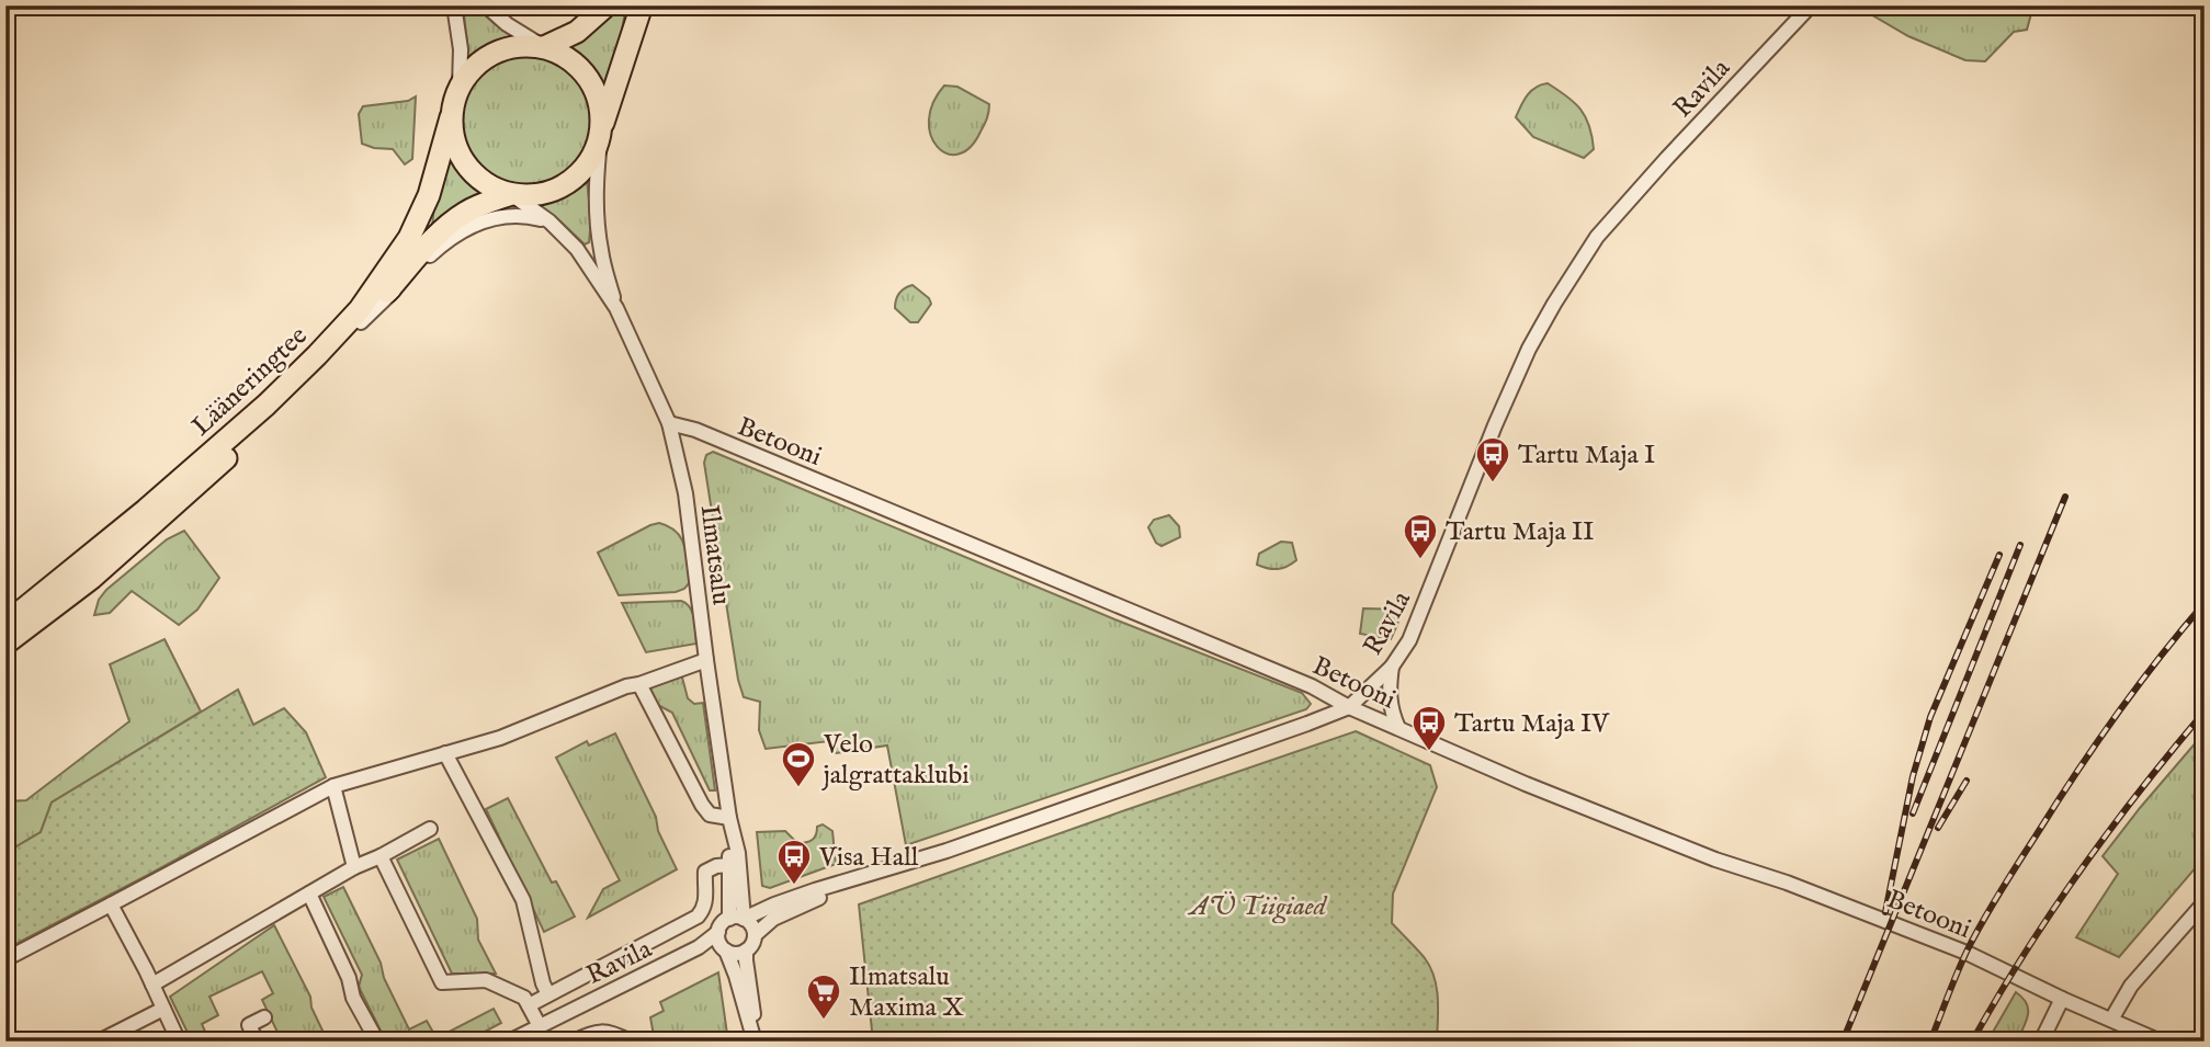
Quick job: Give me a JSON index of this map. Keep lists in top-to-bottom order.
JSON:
{
  "streets": {
    "highway": ["Lääneringtee"],
    "street": ["Ravila", "Betooni", "Ilmatsalu"]
  },
  "crossings": [
    ["Ravila", "Betooni"],
    ["Ravila", "Ilmatsalu"],
    ["Lääneringtee", "Ilmatsalu"],
    ["Betooni", "Ilmatsalu"]
  ],
  "parks": ["AÜ Tiigiaed"],
  "places": {
    "bus stop": [
      "Tartu Maja I",
      "Tartu Maja II",
      "Tartu Maja IV",
      "Visa Hall"
    ],
    "sports": ["Velo jalgrattaklubi"],
    "supermarket": ["Ilmatsalu Maxima X"]
  }
}
